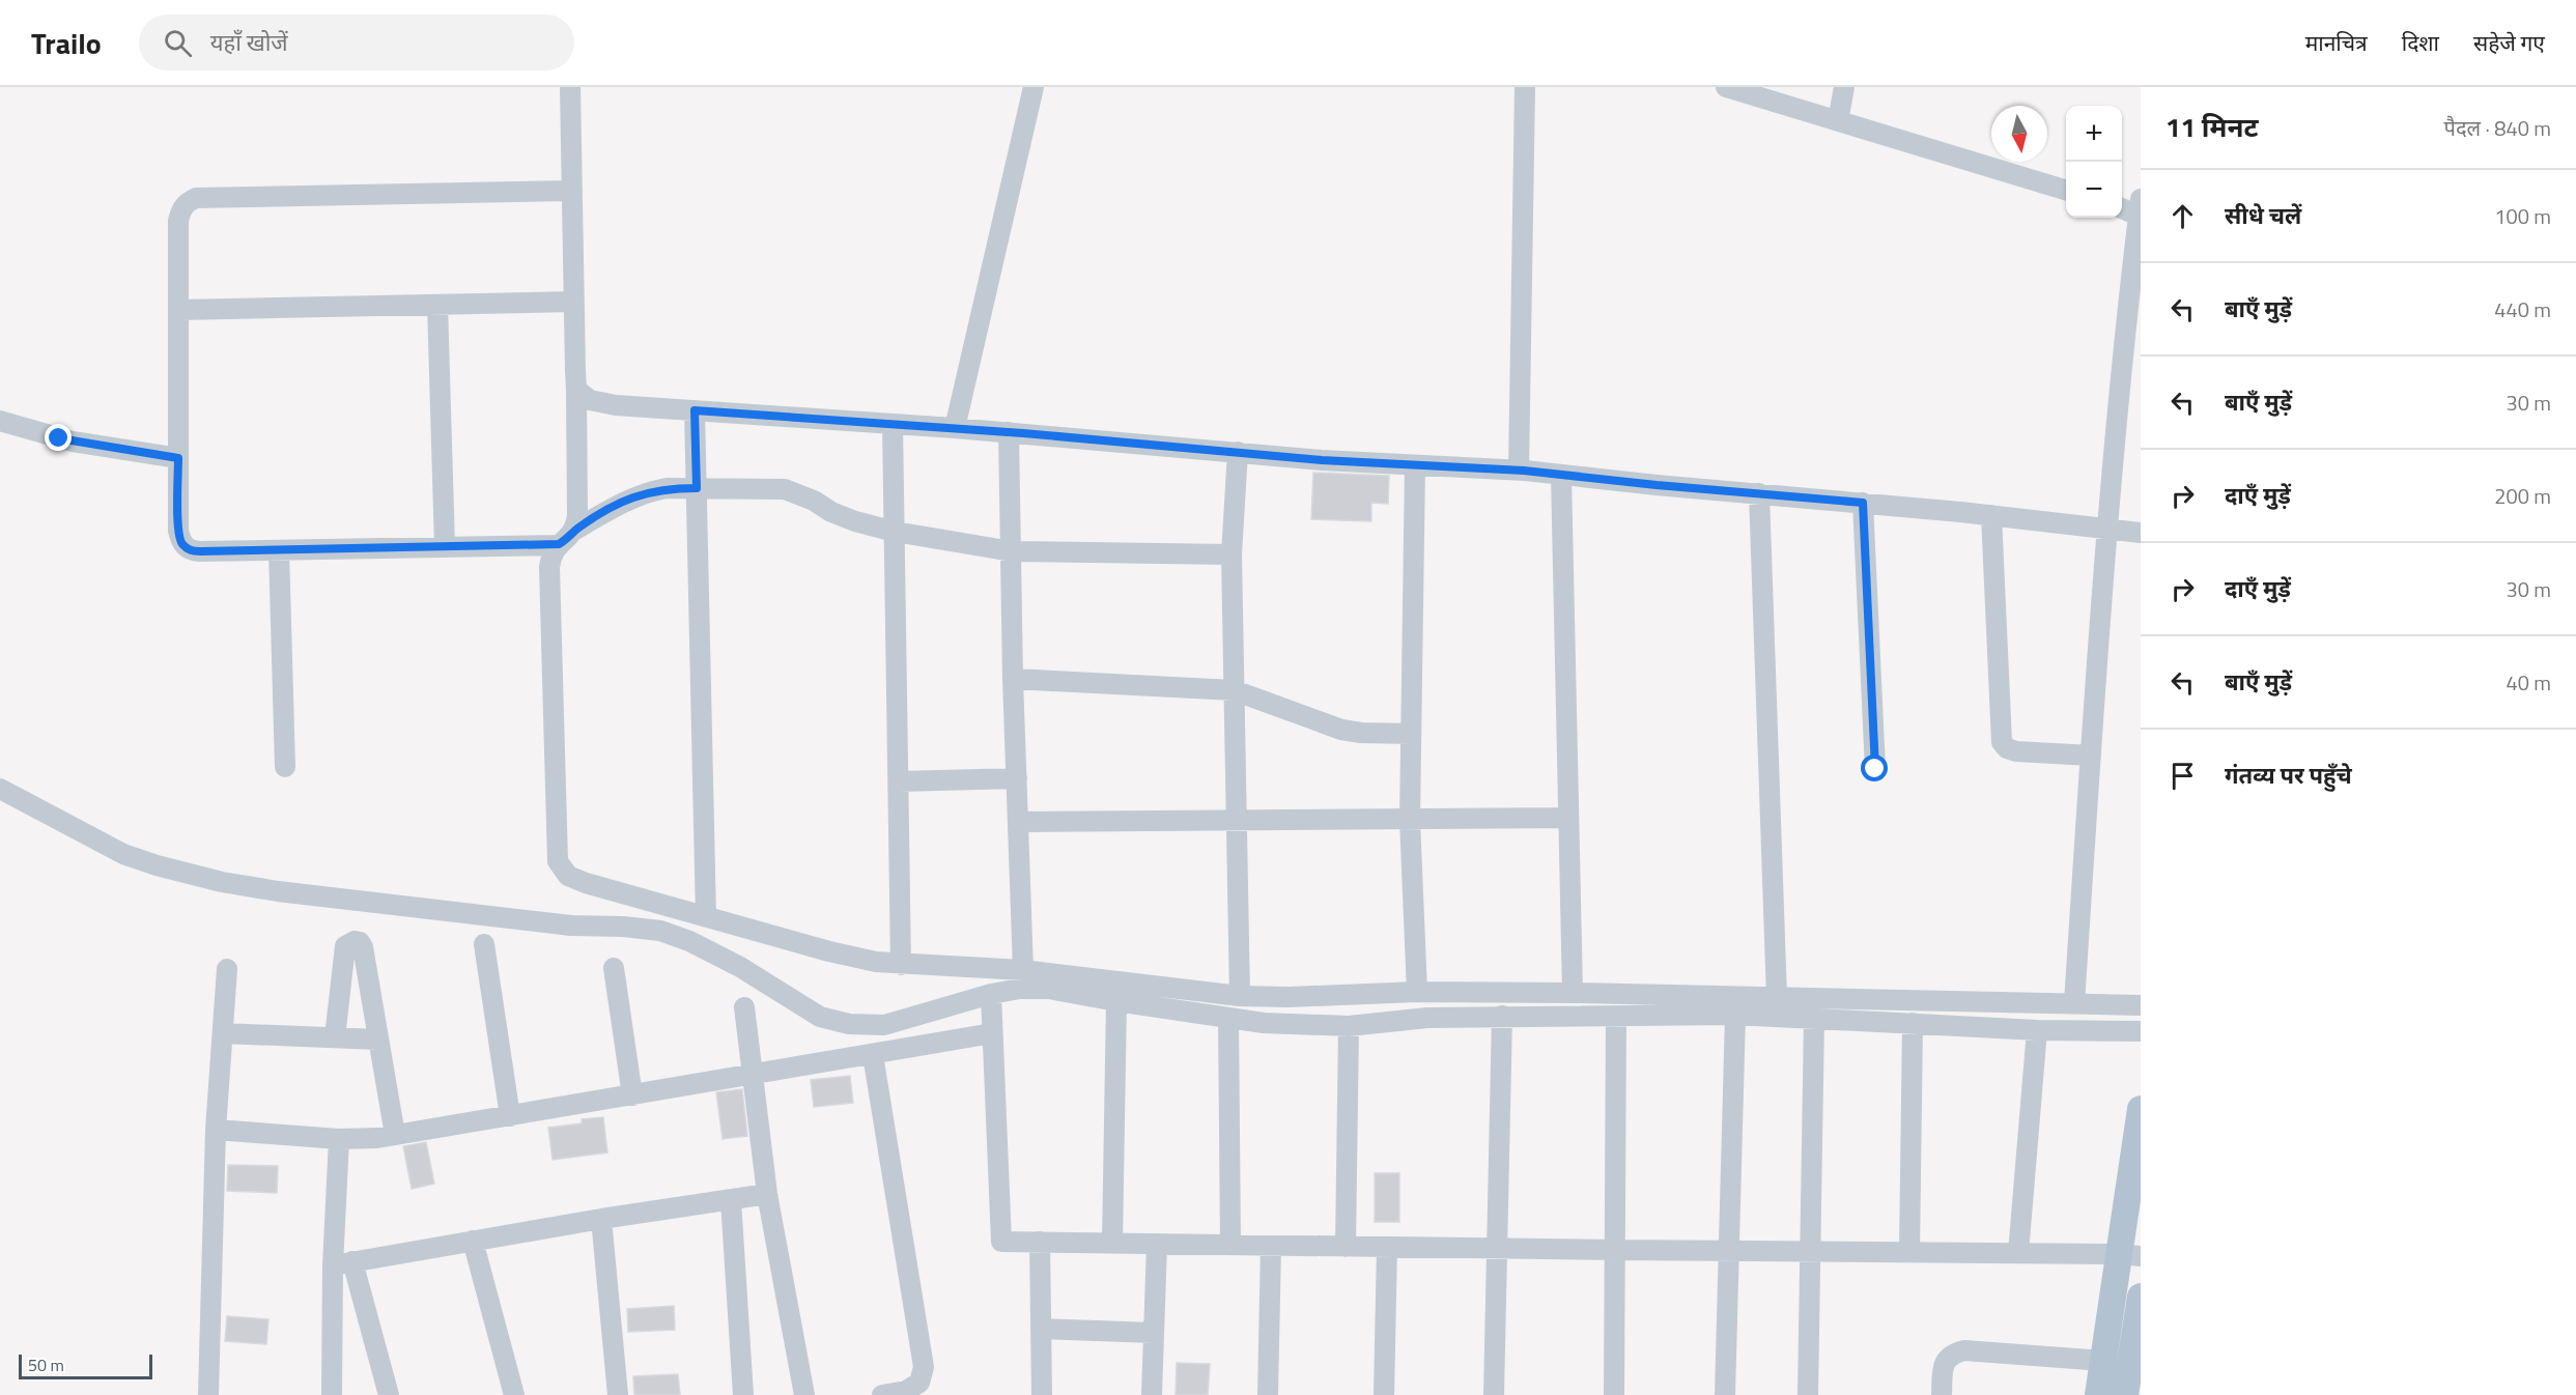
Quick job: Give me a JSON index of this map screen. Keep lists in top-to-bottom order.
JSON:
{
  "scale_bar": "50 m",
  "north": "bottom",
  "page": {
    "header": "Trailo",
    "search": "यहाँ खोजें",
    "nav": ["मानचित्र", "दिशा", "सहेजे गए"],
    "heading": ["11 मिनट", "पैदल · 840 m"],
    "map_buttons": ["+", "−"],
    "list": [
      ["सीधे चलें", "100 m"],
      ["बाएँ मुड़ें", "440 m"],
      ["बाएँ मुड़ें", "30 m"],
      ["दाएँ मुड़ें", "200 m"],
      ["दाएँ मुड़ें", "30 m"],
      ["बाएँ मुड़ें", "40 m"],
      "गंतव्य पर पहुँचे"
    ],
    "scale": "50 m"
  }
}
